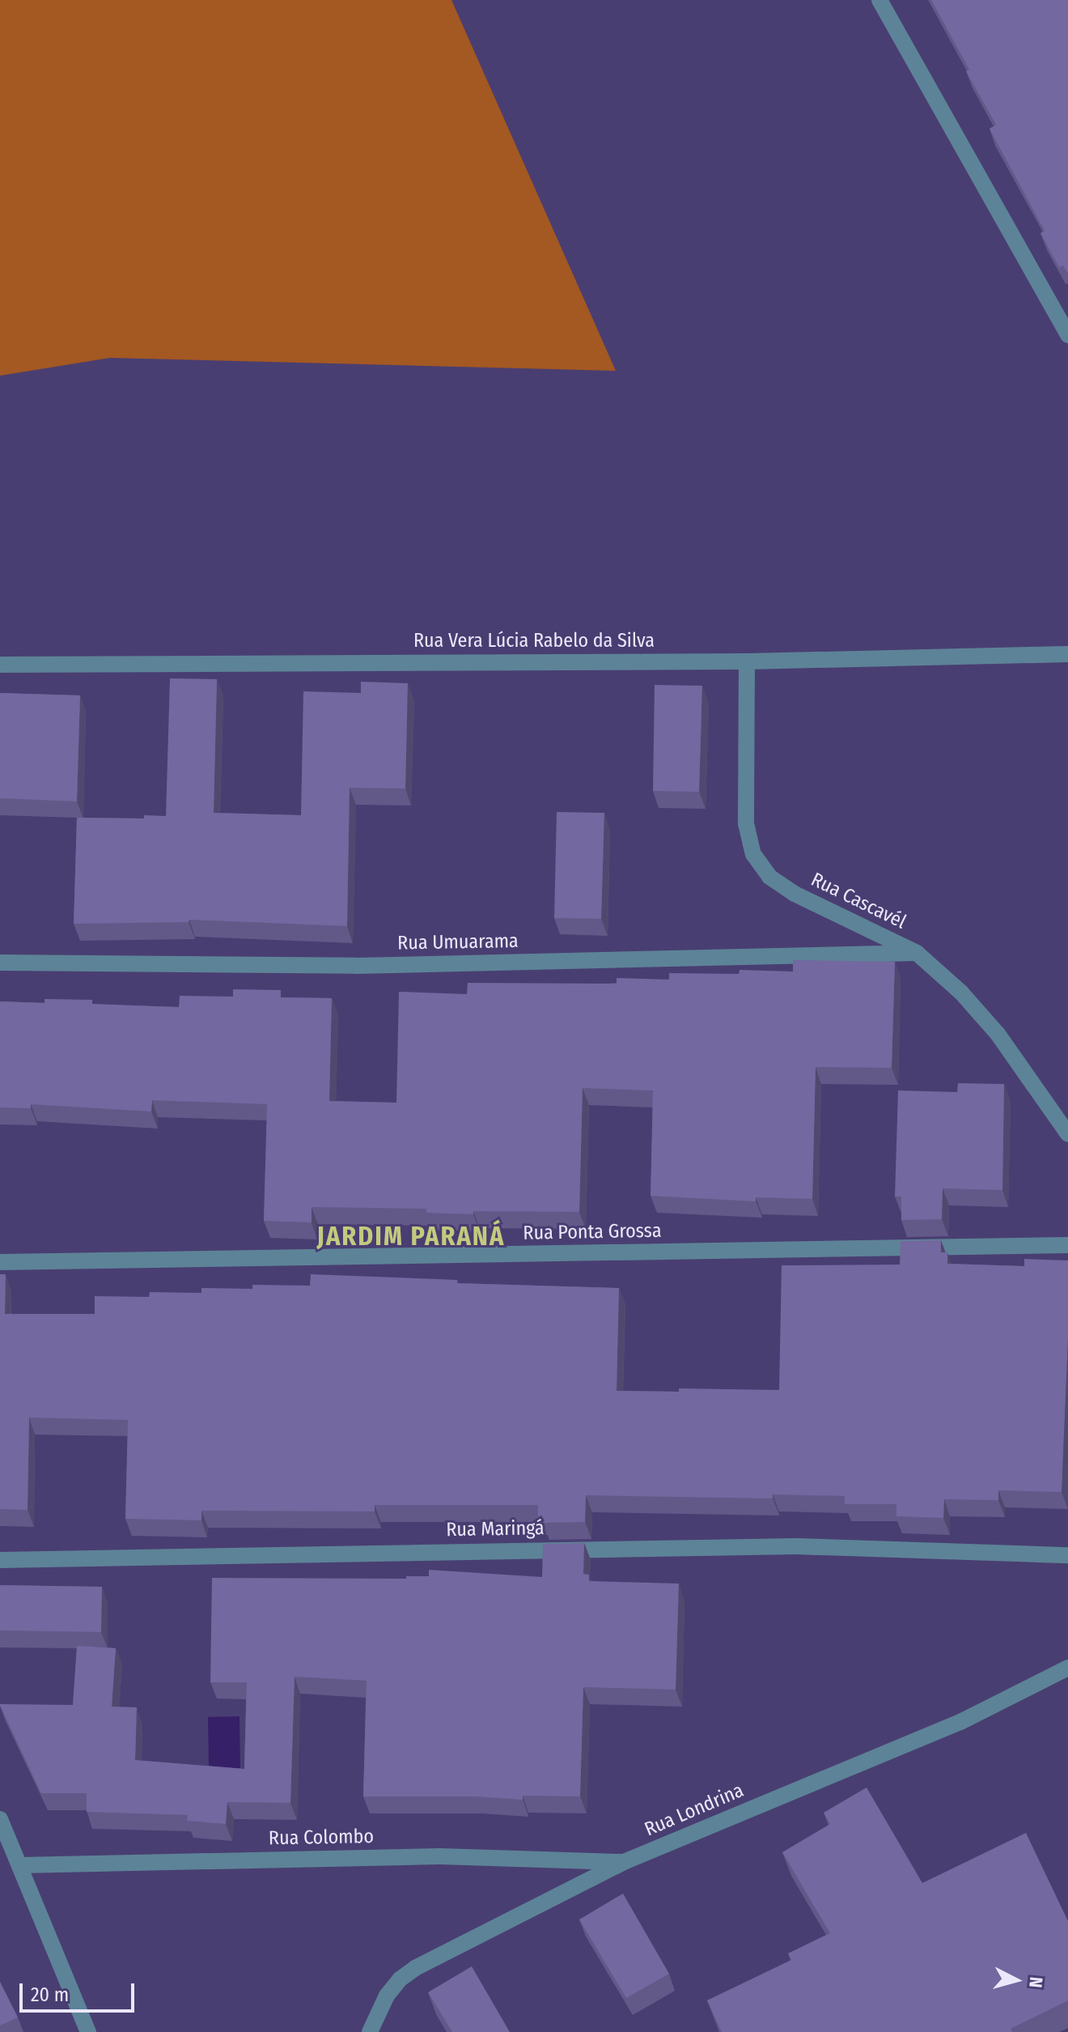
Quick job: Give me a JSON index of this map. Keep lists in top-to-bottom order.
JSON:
{
  "streets": {
    "street": [
      "Rua Vera Lúcia Rabelo da Silva",
      "Rua Cascavél",
      "Rua Umuarama",
      "Rua Ponta Grossa",
      "Rua Maringá",
      "Rua Londrina",
      "Rua Colombo"
    ]
  },
  "crossings": [
    ["Rua Vera Lúcia Rabelo da Silva", "Rua Cascavél"],
    ["Rua Cascavél", "Rua Umuarama"],
    ["Rua Londrina", "Rua Colombo"]
  ],
  "districts": ["JARDIM PARANÁ"],
  "scale_bar": "20 m",
  "north": "right"
}
